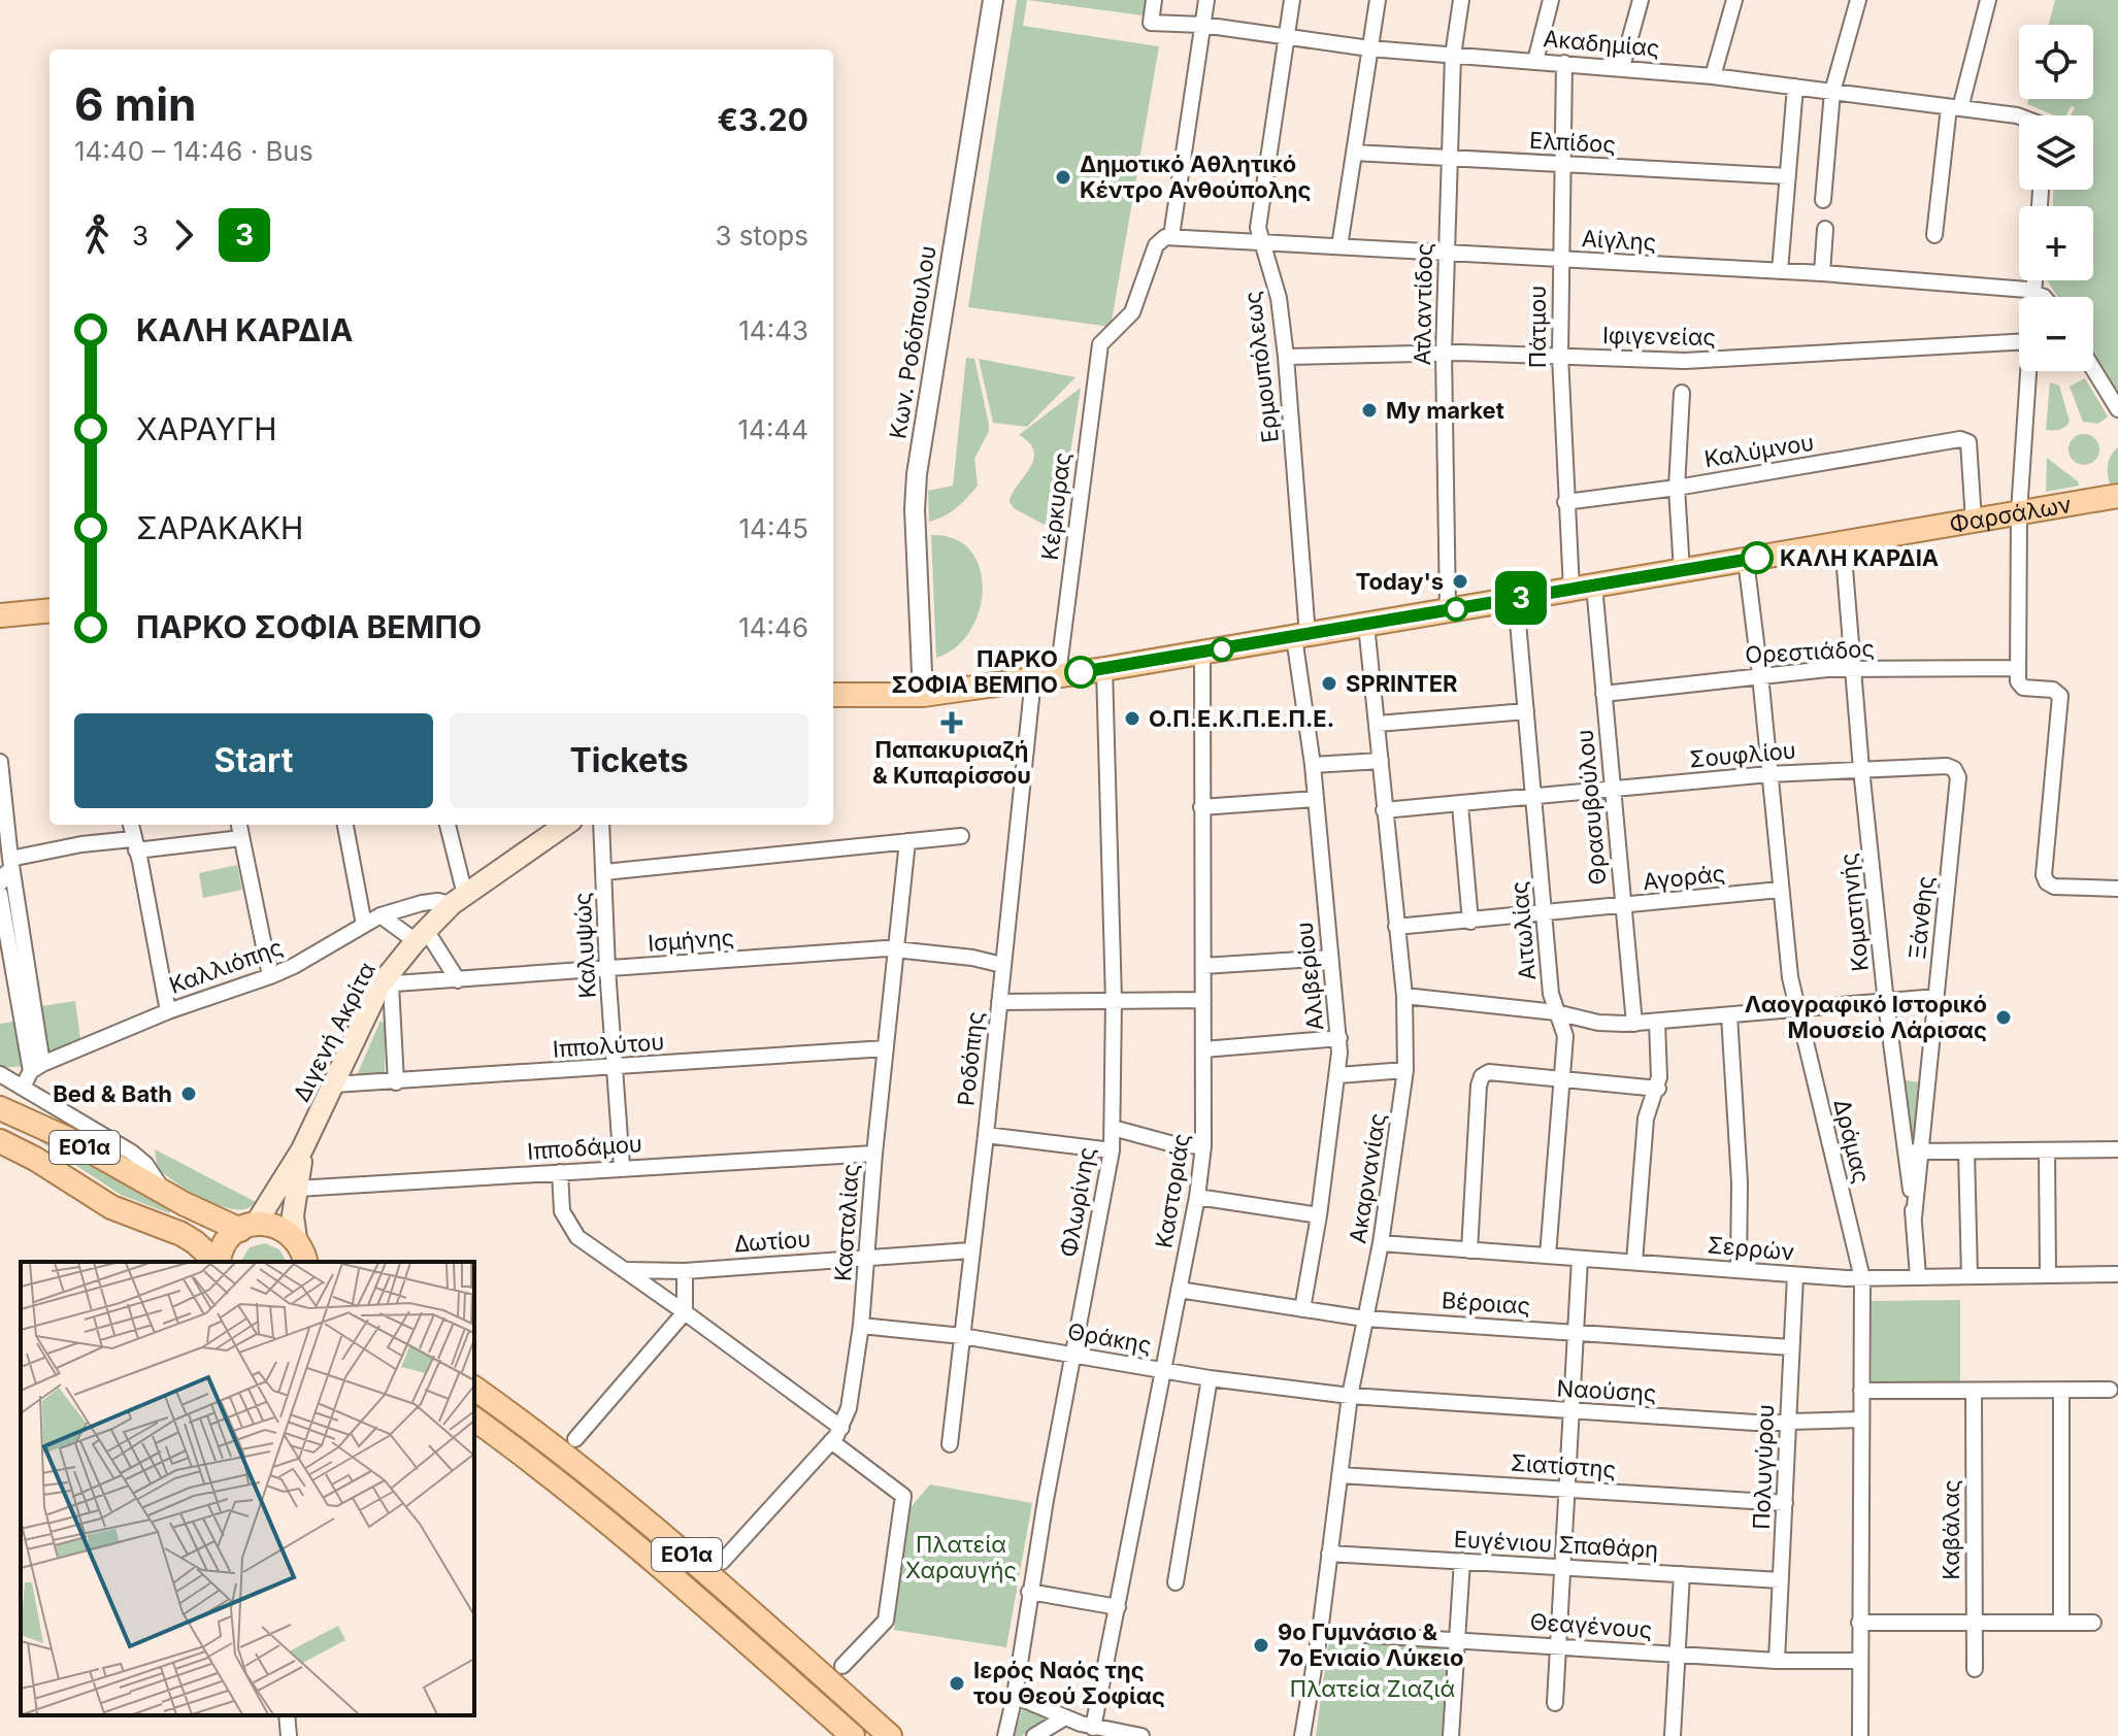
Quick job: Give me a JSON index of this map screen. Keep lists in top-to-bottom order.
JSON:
{
  "streets": {
    "main road": ["Φαρσάλων", "Διγενή Ακρίτα", "ΕΟ1α"],
    "street": [
      "Ακαδημίας",
      "Ελπίδος",
      "Αίγλης",
      "Ατλαντίδος",
      "Πάτμου",
      "Ιφιγενείας",
      "Κων. Ροδόπουλου",
      "Ερμουπόλεως",
      "Καλύμνου",
      "Κέρκυρας",
      "Ορεστιάδος",
      "Σουφλίου",
      "Θρασυβούλου",
      "Αγοράς",
      "Κομοτηνής",
      "Ξάνθης",
      "Αιτωλίας",
      "Ισμήνης",
      "Καλυψώς",
      "Καλλιόπης",
      "Αλιβερίου",
      "Ιππολύτου",
      "Ροδόπης",
      "Δράμας",
      "Ιπποδάμου",
      "Ακαρνανίας",
      "Καστοριάς",
      "Φλωρίνης",
      "Κασταλίας",
      "Δωτίου",
      "Σερρών",
      "Βέροιας",
      "Θράκης",
      "Ναούσης",
      "Σιατίστης",
      "Πολυγύρου",
      "Καβάλας",
      "Ευγένιου Σπαθάρη",
      "Θεαγένους"
    ]
  },
  "crossings": [
    ["Ακαδημίας", "Ατλαντίδος"],
    ["Ακαδημίας", "Πάτμου"],
    ["Ακαδημίας", "Ερμουπόλεως"],
    ["Ελπίδος", "Ατλαντίδος"],
    ["Ελπίδος", "Πάτμου"],
    ["Αίγλης", "Ατλαντίδος"],
    ["Αίγλης", "Πάτμου"],
    ["Αίγλης", "Ερμουπόλεως"],
    ["Αίγλης", "Κέρκυρας"],
    ["Ατλαντίδος", "Ιφιγενείας"],
    ["Ατλαντίδος", "Φαρσάλων"],
    ["Πάτμου", "Ιφιγενείας"],
    ["Πάτμου", "Καλύμνου"],
    ["Πάτμου", "Φαρσάλων"],
    ["Πάτμου", "Θρασυβούλου"],
    ["Ιφιγενείας", "Ερμουπόλεως"],
    ["Κων. Ροδόπουλου", "Φαρσάλων"],
    ["Ερμουπόλεως", "Φαρσάλων"],
    ["Ερμουπόλεως", "Αλιβερίου"],
    ["Καλύμνου", "Φαρσάλων"],
    ["Κέρκυρας", "Φαρσάλων"],
    ["Φαρσάλων", "Θρασυβούλου"],
    ["Φαρσάλων", "Κομοτηνής"],
    ["Φαρσάλων", "Αιτωλίας"],
    ["Φαρσάλων", "Αλιβερίου"],
    ["Φαρσάλων", "Ροδόπης"],
    ["Φαρσάλων", "Δράμας"],
    ["Φαρσάλων", "Ακαρνανίας"],
    ["Φαρσάλων", "Καστοριάς"],
    ["Φαρσάλων", "Φλωρίνης"],
    ["Ορεστιάδος", "Θρασυβούλου"],
    ["Ορεστιάδος", "Κομοτηνής"],
    ["Ορεστιάδος", "Δράμας"],
    ["Σουφλίου", "Θρασυβούλου"],
    ["Σουφλίου", "Κομοτηνής"],
    ["Σουφλίου", "Ξάνθης"],
    ["Σουφλίου", "Αιτωλίας"],
    ["Σουφλίου", "Δράμας"],
    ["Σουφλίου", "Ακαρνανίας"],
    ["Θρασυβούλου", "Αγοράς"],
    ["Αγοράς", "Αιτωλίας"],
    ["Αγοράς", "Δράμας"],
    ["Αγοράς", "Ακαρνανίας"],
    ["Κομοτηνής", "Ξάνθης"],
    ["Κομοτηνής", "Σερρών"],
    ["Αιτωλίας", "Σερρών"],
    ["Ισμήνης", "Καλυψώς"],
    ["Ισμήνης", "Διγενή Ακρίτα"],
    ["Ισμήνης", "Ροδόπης"],
    ["Ισμήνης", "Κασταλίας"],
    ["Καλυψώς", "Ιππολύτου"],
    ["Καλυψώς", "Ιπποδάμου"],
    ["Καλλιόπης", "Διγενή Ακρίτα"],
    ["Αλιβερίου", "Βέροιας"],
    ["Διγενή Ακρίτα", "Ιππολύτου"],
    ["Διγενή Ακρίτα", "ΕΟ1α"],
    ["Διγενή Ακρίτα", "Ιπποδάμου"],
    ["Ιππολύτου", "Κασταλίας"],
    ["Ροδόπης", "Δωτίου"],
    ["Ροδόπης", "Θράκης"],
    ["Δράμας", "Σερρών"],
    ["Δράμας", "Ναούσης"],
    ["Δράμας", "Θεαγένους"],
    ["Ιπποδάμου", "Κασταλίας"],
    ["Ακαρνανίας", "Σερρών"],
    ["Ακαρνανίας", "Βέροιας"],
    ["Ακαρνανίας", "Θράκης"],
    ["Ακαρνανίας", "Ναούσης"],
    ["Ακαρνανίας", "Σιατίστης"],
    ["Ακαρνανίας", "Ευγένιου Σπαθάρη"],
    ["Ακαρνανίας", "Θεαγένους"],
    ["Καστοριάς", "Βέροιας"],
    ["Καστοριάς", "Θράκης"],
    ["Φλωρίνης", "Θράκης"],
    ["Κασταλίας", "Δωτίου"],
    ["Κασταλίας", "Θράκης"],
    ["Σερρών", "Πολυγύρου"],
    ["Βέροιας", "Πολυγύρου"],
    ["Θράκης", "Ναούσης"],
    ["Ναούσης", "Πολυγύρου"],
    ["Σιατίστης", "Πολυγύρου"],
    ["Πολυγύρου", "Ευγένιου Σπαθάρη"],
    ["Πολυγύρου", "Θεαγένους"]
  ],
  "parks": ["Πλατεία Χαραυγής", "Πλατεία Ζιαζιά"],
  "places": {
    "other": [
      "Δημοτικό Αθλητικό Κέντρο Ανθούπολης",
      "My market",
      "ΚΑΛΗ ΚΑΡΔΙΑ",
      "Today's",
      "ΠΑΡΚΟ ΣΟΦΙΑ ΒΕΜΠΟ",
      "SPRINTER",
      "Ο.Π.Ε.Κ.Π.Ε.Π.Ε.",
      "Λαογραφικό Ιστορικό Μουσείο Λάρισας",
      "Bed & Bath",
      "9ο Γυμνάσιο & 7ο Ενιαίο Λύκειο",
      "Ιερός Ναός της του Θεού Σοφίας"
    ],
    "health": ["Παπακυριαζή & Κυπαρίσσου"]
  },
  "lines": ["bus line 3"],
  "page": {
    "on_map": "3",
    "map_buttons": ["+", "−"],
    "heading": ["6 min", "14:40 – 14:46 · Bus", "€3.20"],
    "legs": ["3", "3", "3 stops"],
    "list": [
      {
        "name": "ΚΑΛΗ ΚΑΡΔΙΑ",
        "value": "14:43"
      },
      {
        "name": "ΧΑΡΑΥΓΗ",
        "value": "14:44"
      },
      {
        "name": "ΣΑΡΑΚΑΚΗ",
        "value": "14:45"
      },
      {
        "name": "ΠΑΡΚΟ ΣΟΦΙΑ ΒΕΜΠΟ",
        "value": "14:46"
      }
    ],
    "buttons": ["Start", "Tickets"]
  }
}
